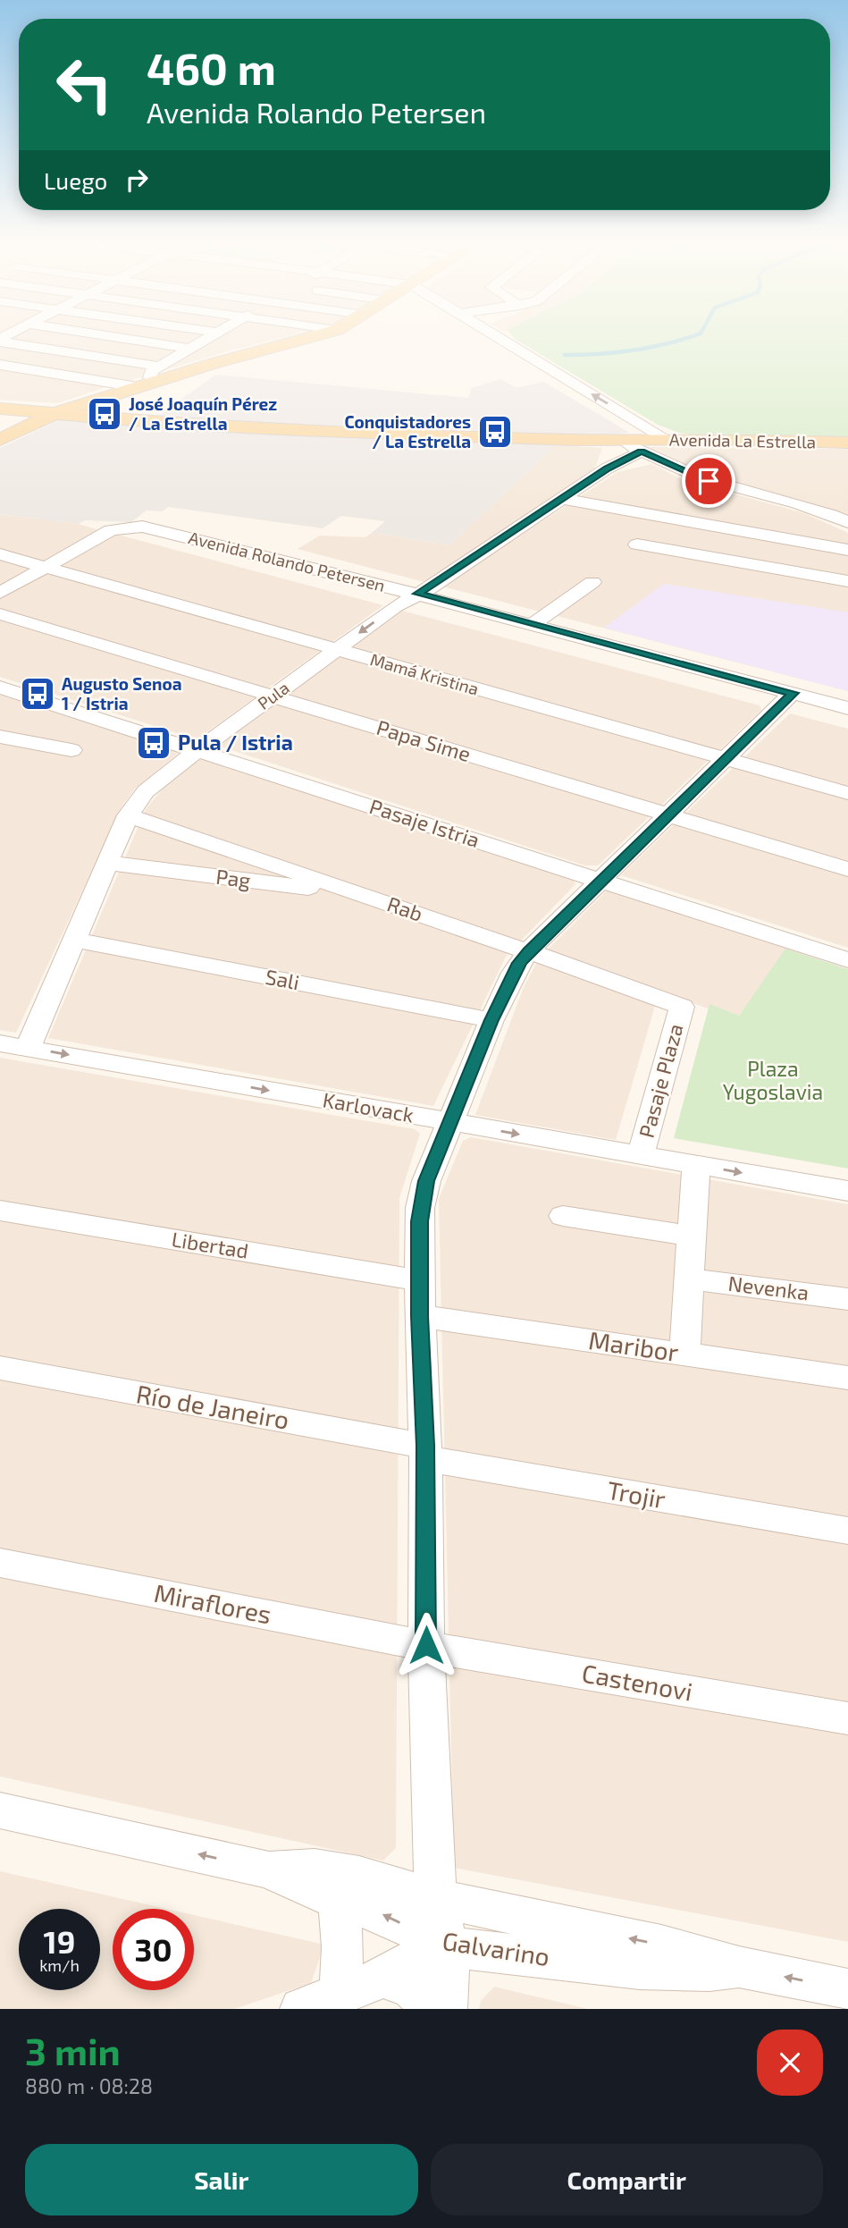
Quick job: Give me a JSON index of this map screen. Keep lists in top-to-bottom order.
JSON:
{
  "streets": {
    "main road": ["Avenida La Estrella"],
    "street": [
      "Avenida Rolando Petersen",
      "Mamá Kristina",
      "Pula",
      "Papa Sime",
      "Pasaje Istria",
      "Pag",
      "Rab",
      "Sali",
      "Pasaje Plaza",
      "Karlovack",
      "Libertad",
      "Nevenka",
      "Maribor",
      "Río de Janeiro",
      "Trojir",
      "Miraflores",
      "Castenovi",
      "Galvarino"
    ]
  },
  "crossings": [
    ["Avenida La Estrella", "Pula"],
    ["Avenida Rolando Petersen", "Mamá Kristina"],
    ["Avenida Rolando Petersen", "Pula"],
    ["Mamá Kristina", "Pula"],
    ["Pula", "Papa Sime"],
    ["Pula", "Pasaje Istria"],
    ["Pula", "Pag"],
    ["Pula", "Rab"],
    ["Pula", "Sali"],
    ["Pula", "Karlovack"],
    ["Pag", "Rab"],
    ["Rab", "Pasaje Plaza"],
    ["Pasaje Plaza", "Karlovack"],
    ["Río de Janeiro", "Trojir"],
    ["Miraflores", "Castenovi"]
  ],
  "one_way": ["Karlovack"],
  "parks": ["Plaza Yugoslavia"],
  "places": {
    "bus stop": [
      "José Joaquín Pérez / La Estrella",
      "Conquistadores / La Estrella",
      "Augusto Senoa 1 / Istria",
      "Pula / Istria"
    ]
  },
  "page": {
    "turn": ["460 m", "Avenida Rolando Petersen"],
    "then": "Luego",
    "speed": "19 km/h",
    "limit": "30",
    "heading": ["3 min", "880 m · 08:28"],
    "buttons": ["Salir", "Compartir"]
  }
}
